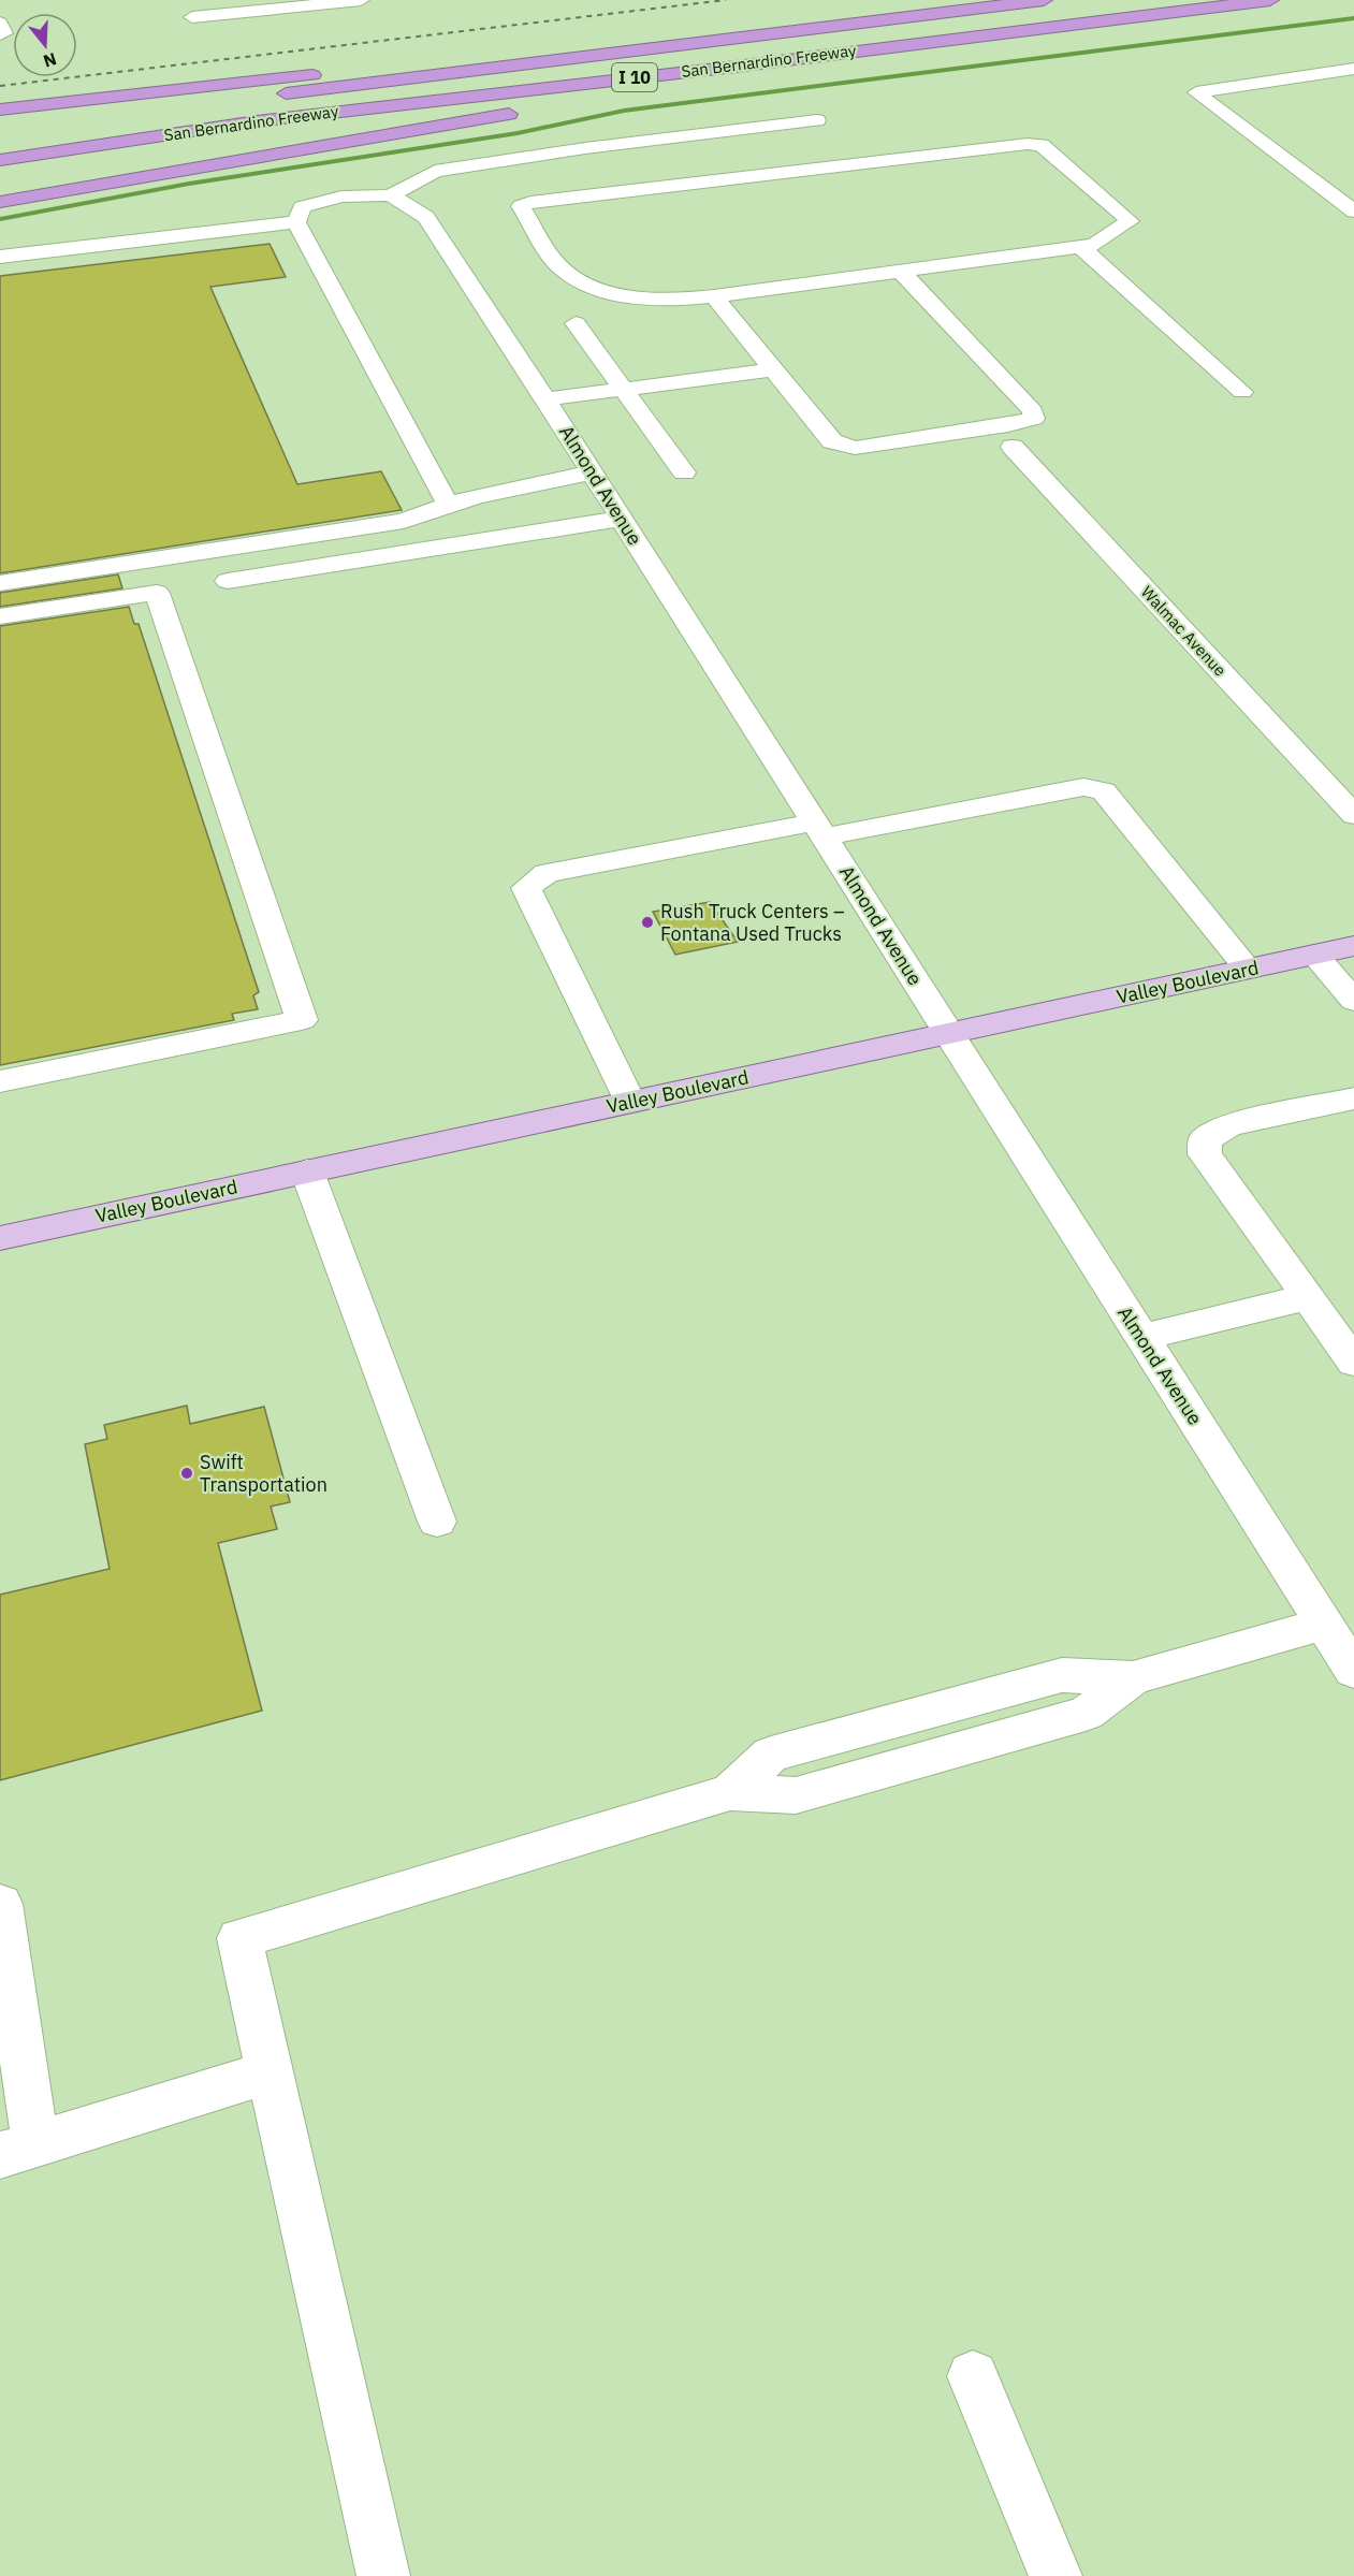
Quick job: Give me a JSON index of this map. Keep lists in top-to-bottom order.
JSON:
{
  "streets": {
    "highway": ["San Bernardino Freeway", "I 10"],
    "main road": ["Valley Boulevard"],
    "street": ["Almond Avenue", "Walmac Avenue"]
  },
  "crossings": [
    ["Almond Avenue", "Valley Boulevard"]
  ],
  "places": ["Rush Truck Centers – Fontana Used Trucks", "Swift Transportation"],
  "north": "bottom"
}
